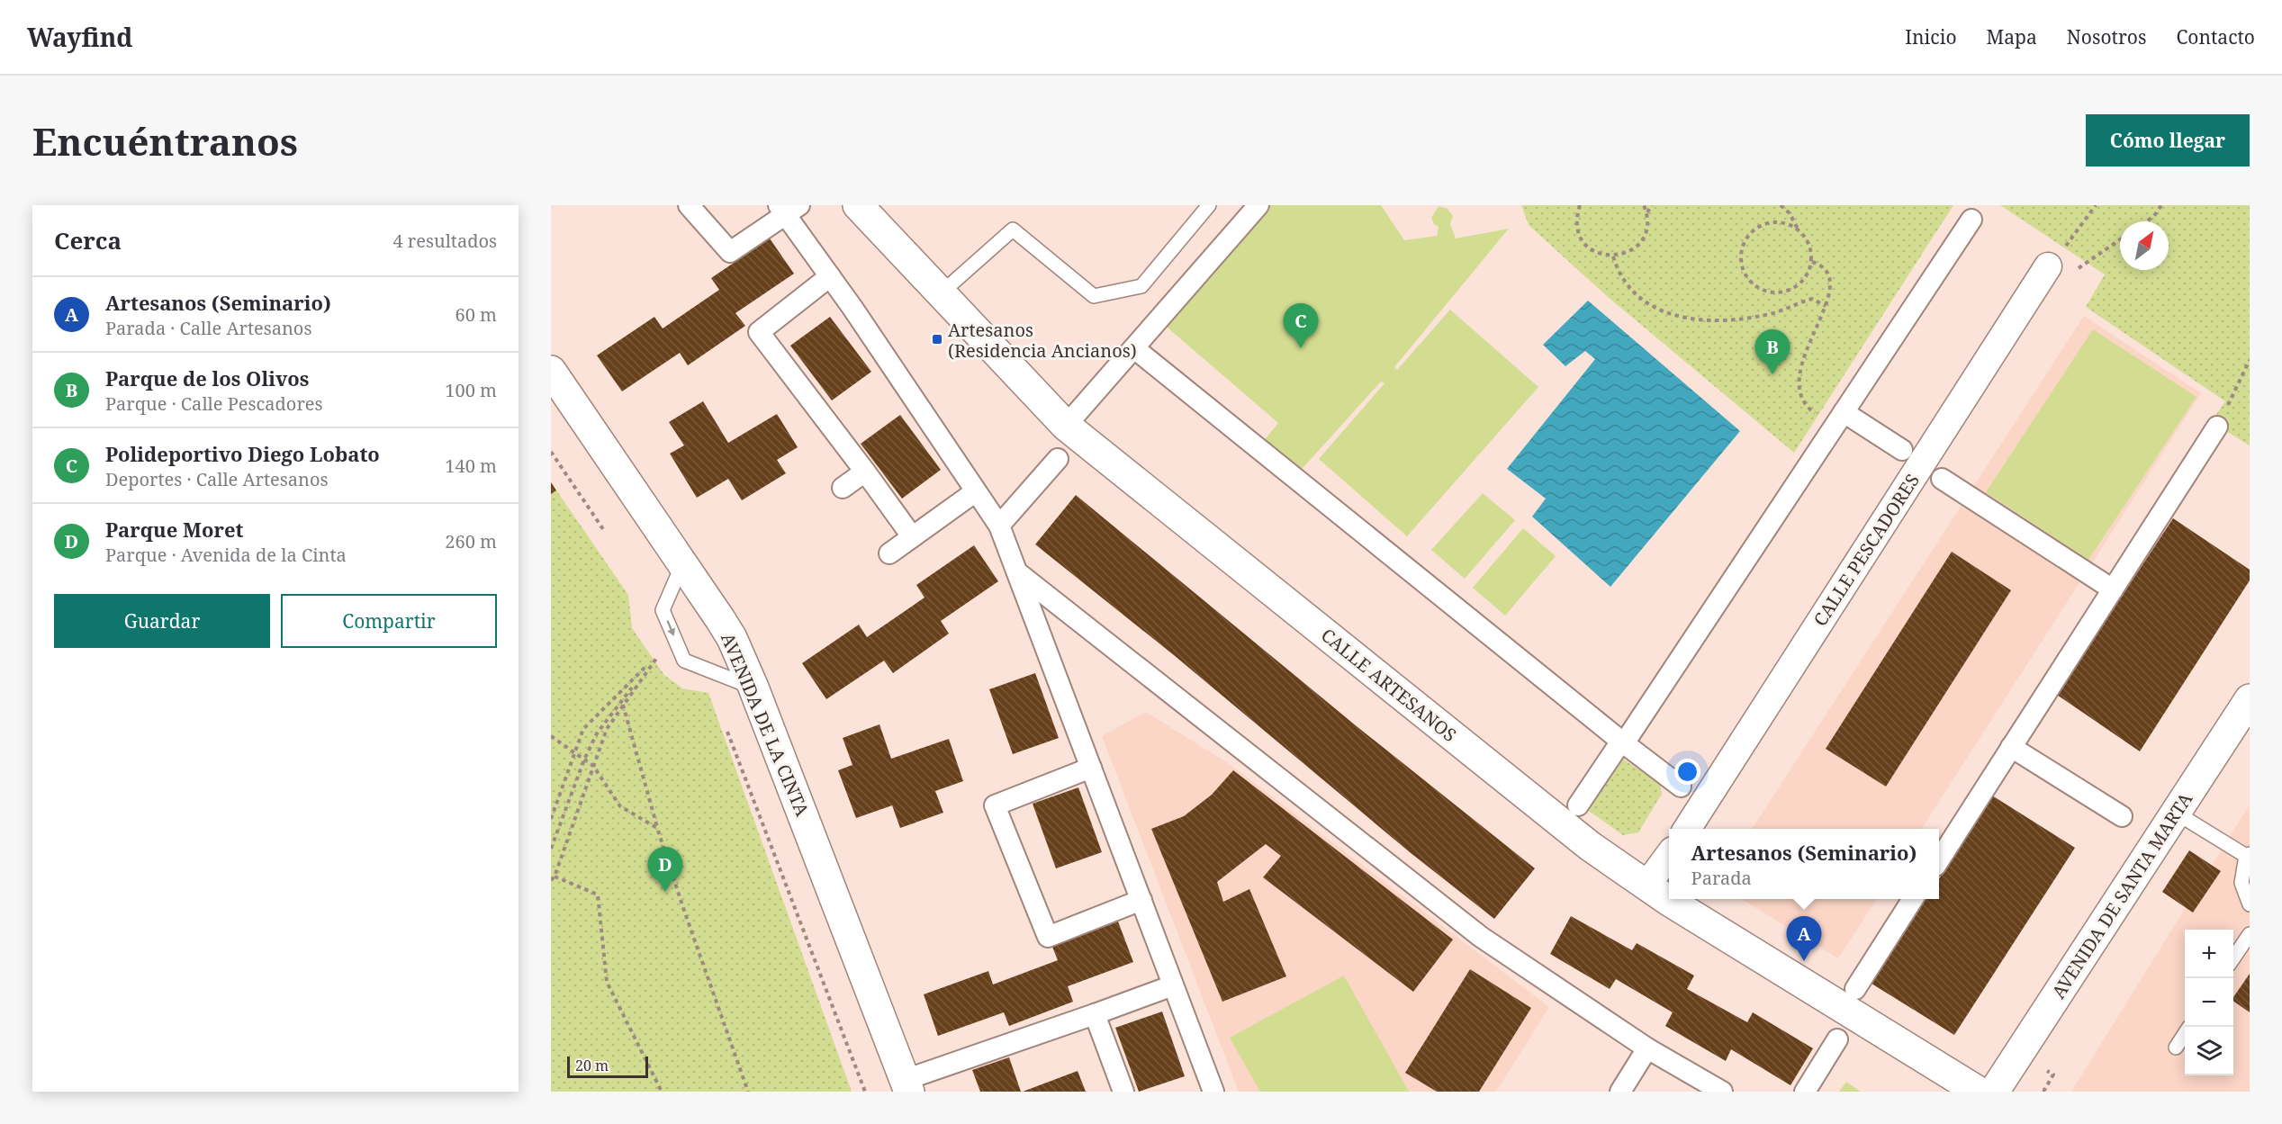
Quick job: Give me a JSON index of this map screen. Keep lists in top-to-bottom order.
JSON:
{
  "streets": {
    "street": [
      "CALLE PESCADORES",
      "CALLE ARTESANOS",
      "AVENIDA DE LA CINTA",
      "AVENIDA DE SANTA MARTA"
    ]
  },
  "places": {
    "transit": ["Artesanos (Residencia Ancianos)"]
  },
  "scale_bar": "20 m",
  "north": "top right",
  "page": {
    "header": "Wayfind",
    "nav": [
      "Inicio",
      "Mapa",
      "Nosotros",
      "Contacto"
    ],
    "buttons": [
      "Cómo llegar",
      ["Guardar", "Compartir"]
    ],
    "title": "Encuéntranos",
    "heading": ["Cerca", "4 resultados"],
    "list": [
      {
        "mark": "A",
        "name": "Artesanos (Seminario)",
        "note": "Parada · Calle Artesanos",
        "value": "60 m"
      },
      {
        "mark": "B",
        "name": "Parque de los Olivos",
        "note": "Parque · Calle Pescadores",
        "value": "100 m"
      },
      {
        "mark": "C",
        "name": "Polideportivo Diego Lobato",
        "note": "Deportes · Calle Artesanos",
        "value": "140 m"
      },
      {
        "mark": "D",
        "name": "Parque Moret",
        "note": "Parque · Avenida de la Cinta",
        "value": "260 m"
      }
    ],
    "pins": [
      "C",
      "B",
      "D",
      "A"
    ],
    "popup": ["Artesanos (Seminario)", "Parada"],
    "map_buttons": ["+", "−"],
    "scale": "20 m"
  }
}
